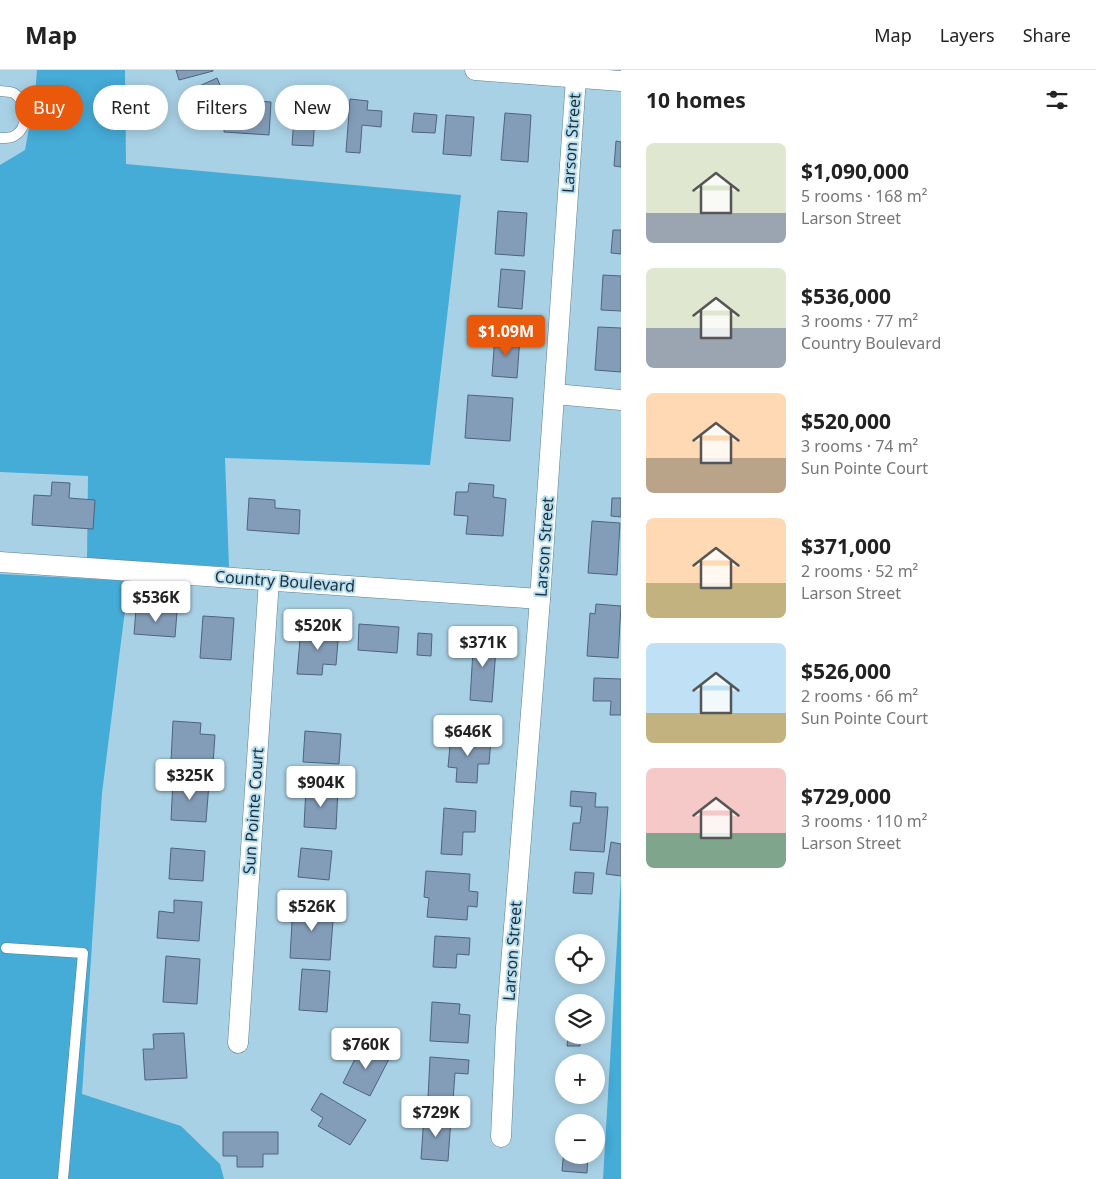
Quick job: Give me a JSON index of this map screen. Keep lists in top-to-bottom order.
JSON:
{
  "streets": {
    "street": ["Larson Street", "Country Boulevard", "Sun Pointe Court"]
  },
  "crossings": [
    ["Larson Street", "Country Boulevard"],
    ["Country Boulevard", "Sun Pointe Court"]
  ],
  "page": {
    "header": "Map",
    "nav": ["Map", "Layers", "Share"],
    "heading": "10 homes",
    "chip": [
      "Buy",
      "Rent",
      "Filters",
      "New"
    ],
    "list": [
      {
        "name": "$1,090,000",
        "note": "5 rooms · 168 m² · Larson Street"
      },
      {
        "name": "$536,000",
        "note": "3 rooms · 77 m² · Country Boulevard"
      },
      {
        "name": "$520,000",
        "note": "3 rooms · 74 m² · Sun Pointe Court"
      },
      {
        "name": "$371,000",
        "note": "2 rooms · 52 m² · Larson Street"
      },
      {
        "name": "$526,000",
        "note": "2 rooms · 66 m² · Sun Pointe Court"
      },
      {
        "name": "$729,000",
        "note": "3 rooms · 110 m² · Larson Street"
      }
    ],
    "price": [
      "$1.09M",
      "$536K",
      "$520K",
      "$371K",
      "$646K",
      "$325K",
      "$904K",
      "$526K",
      "$760K",
      "$729K"
    ],
    "map_buttons": ["+", "−"]
  }
}
